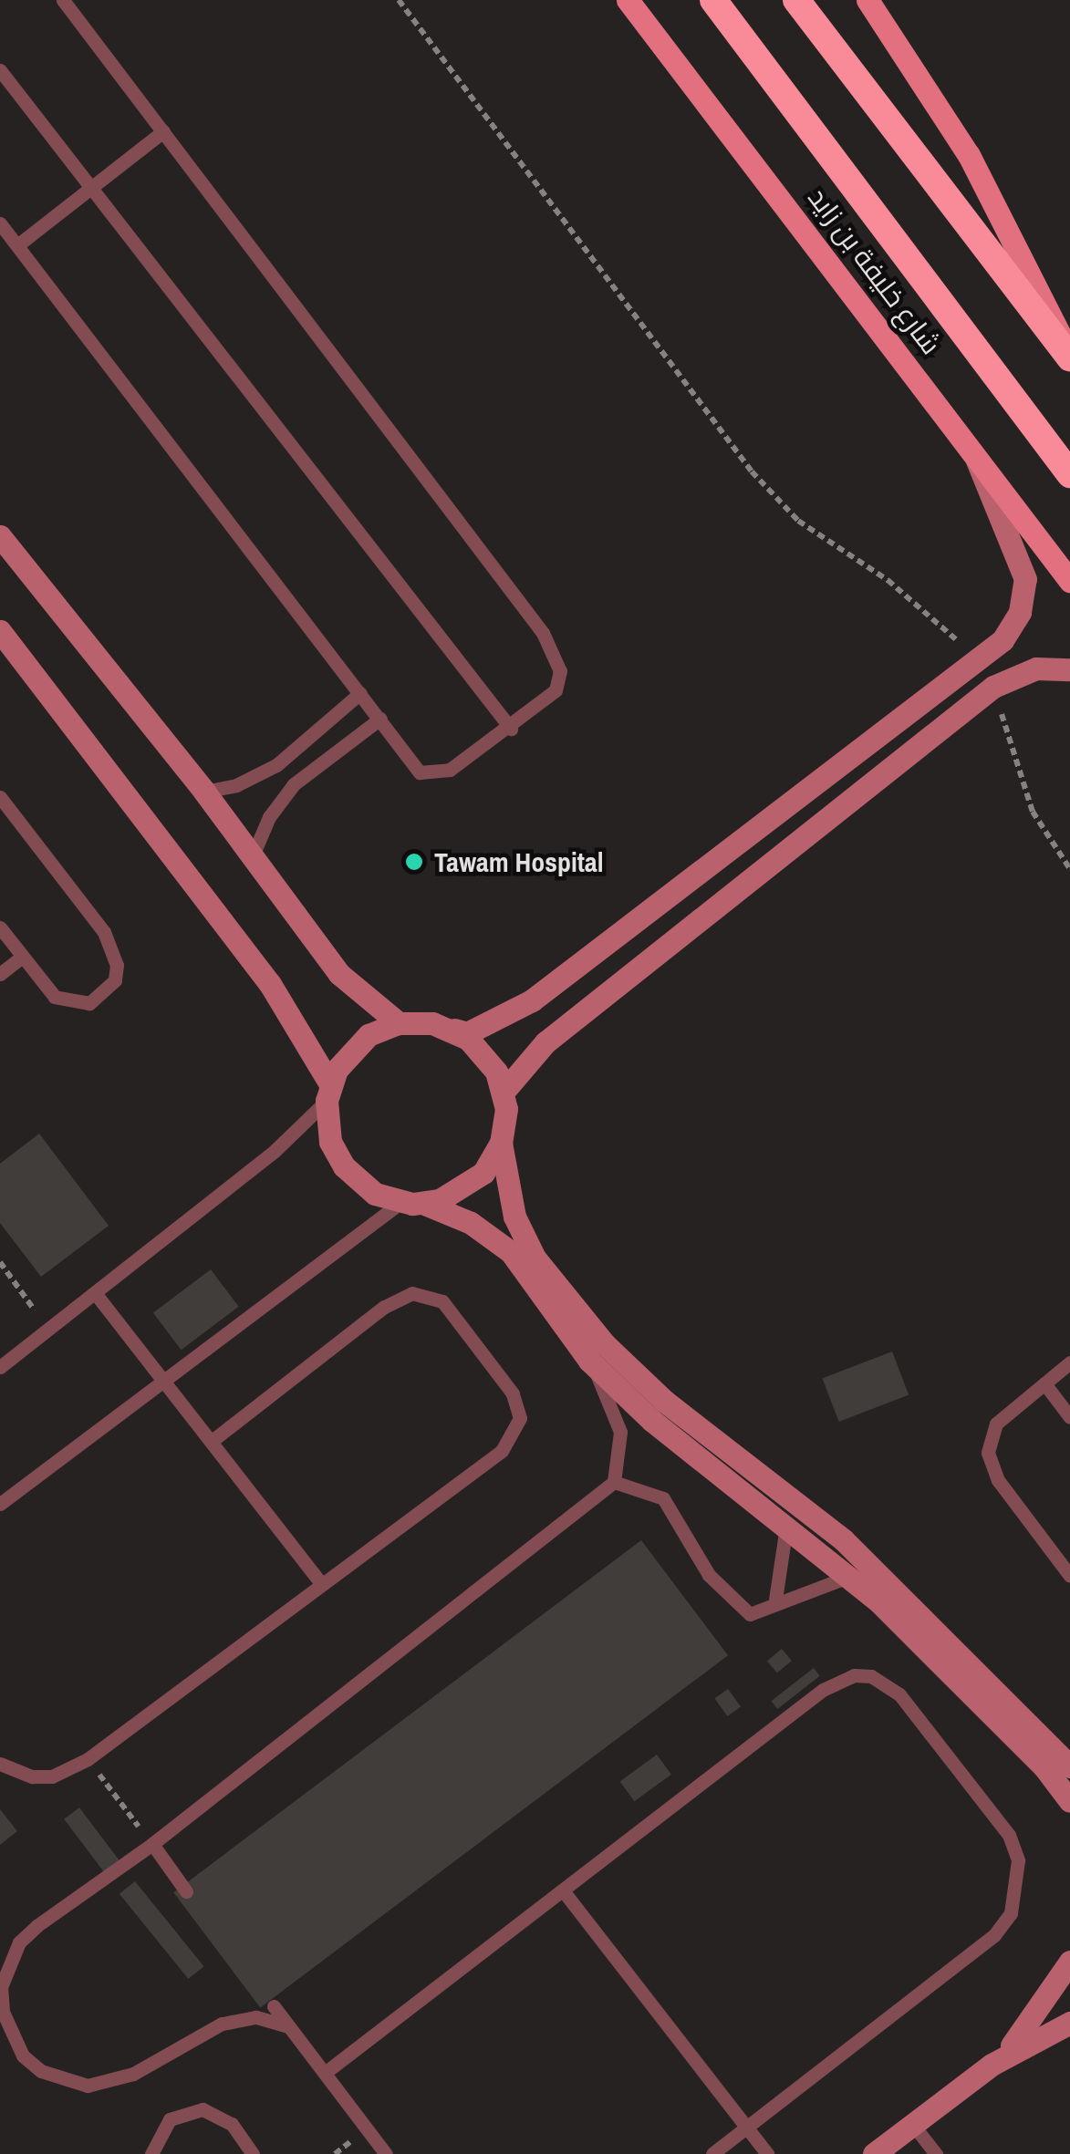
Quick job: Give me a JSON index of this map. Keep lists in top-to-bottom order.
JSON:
{
  "streets": {
    "highway": ["شارع خليفة بن زايد"]
  },
  "places": ["Tawam Hospital"]
}
